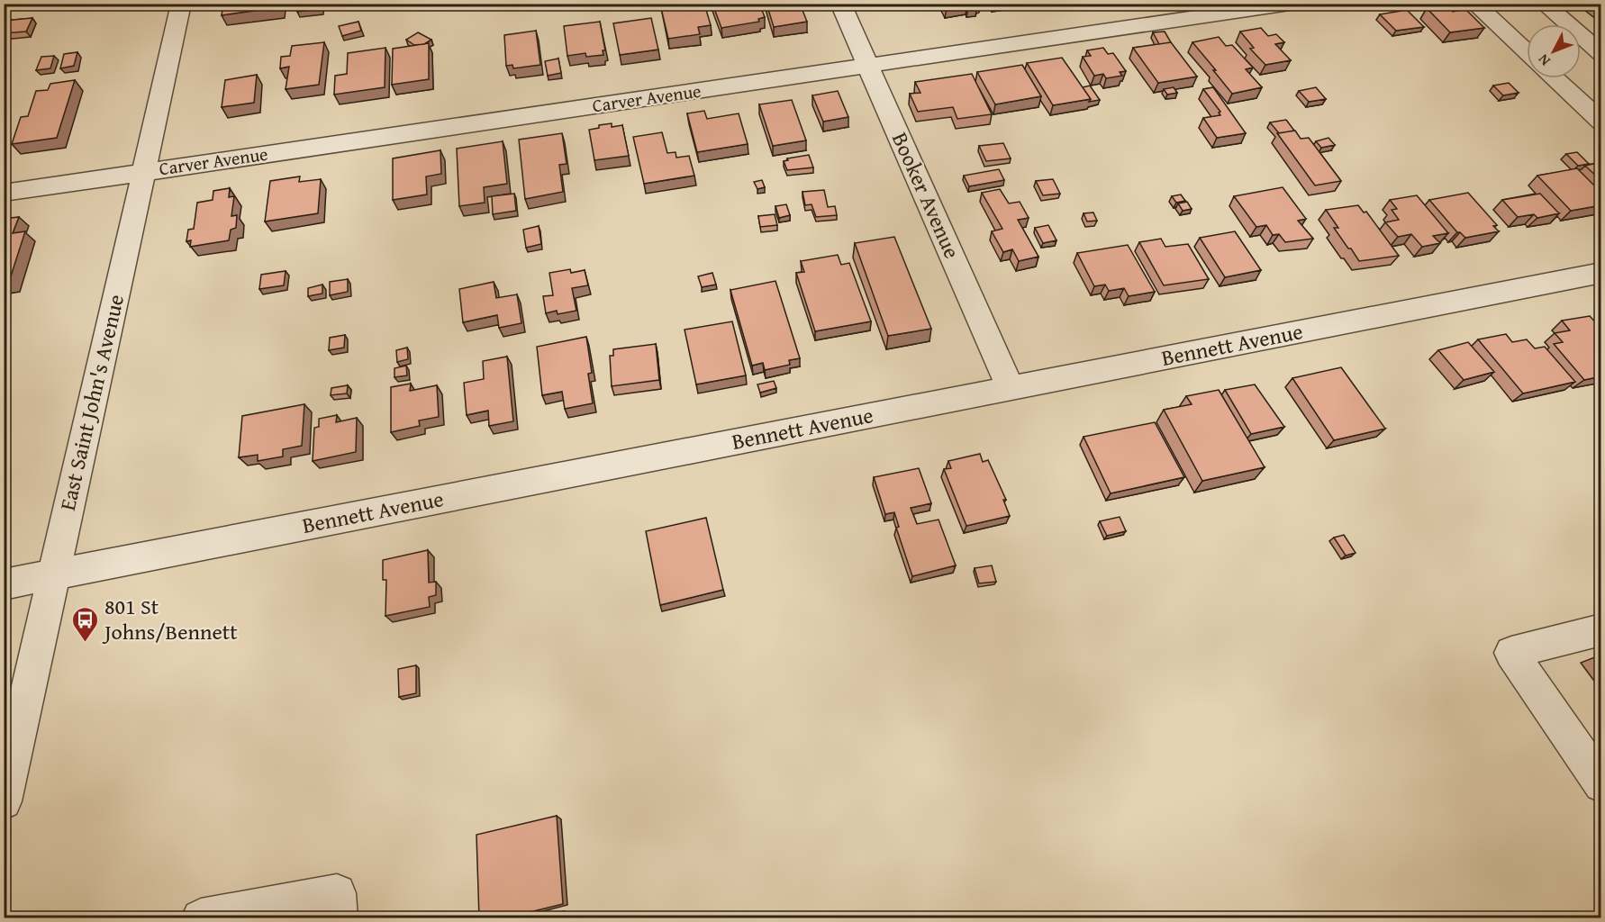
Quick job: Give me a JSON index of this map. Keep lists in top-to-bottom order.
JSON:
{
  "streets": {
    "street": [
      "Carver Avenue",
      "Booker Avenue",
      "Bennett Avenue",
      "East Saint John's Avenue"
    ]
  },
  "crossings": [
    ["Carver Avenue", "Booker Avenue"],
    ["Carver Avenue", "East Saint John's Avenue"],
    ["Booker Avenue", "Bennett Avenue"],
    ["Bennett Avenue", "East Saint John's Avenue"]
  ],
  "places": {
    "bus stop": ["801 St Johns/Bennett"]
  },
  "north": "bottom left"
}
